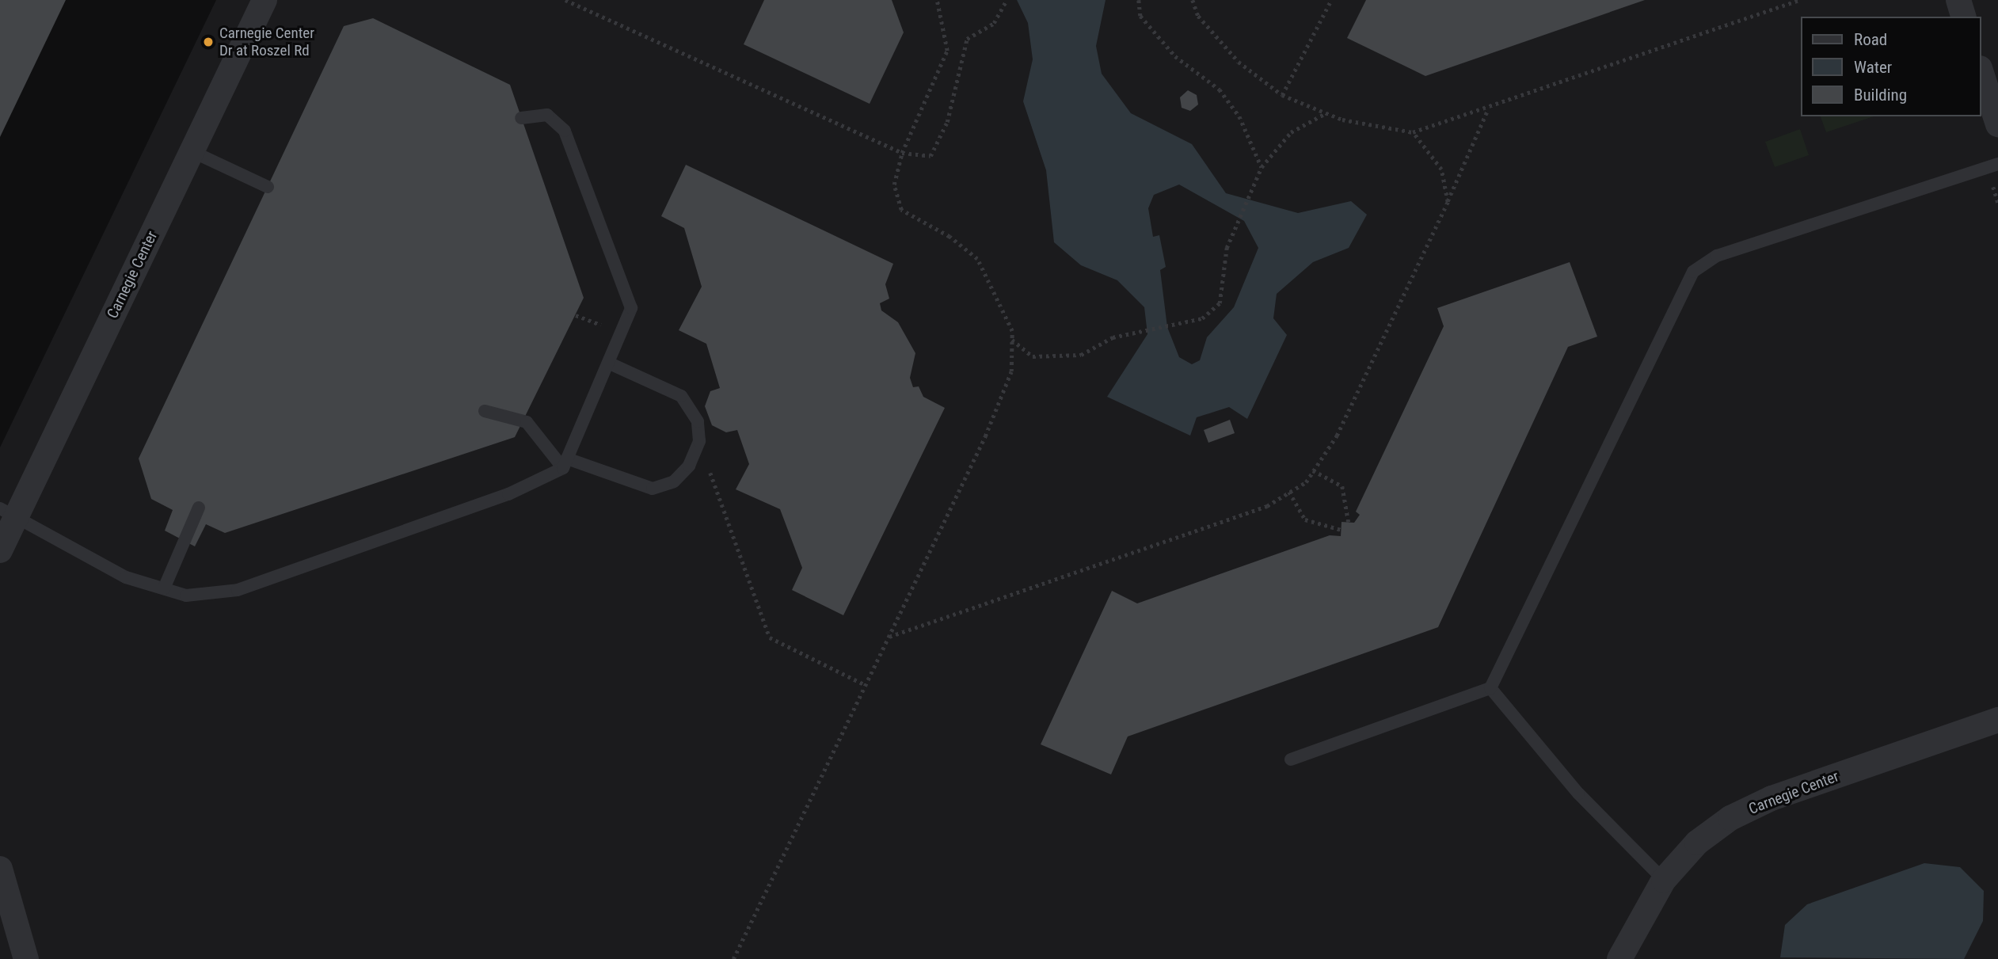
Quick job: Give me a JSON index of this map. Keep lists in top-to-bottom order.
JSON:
{
  "streets": {
    "street": ["Carnegie Center"]
  },
  "places": ["Carnegie Center Dr at Roszel Rd"],
  "legend": ["Road", "Water", "Building"]
}
